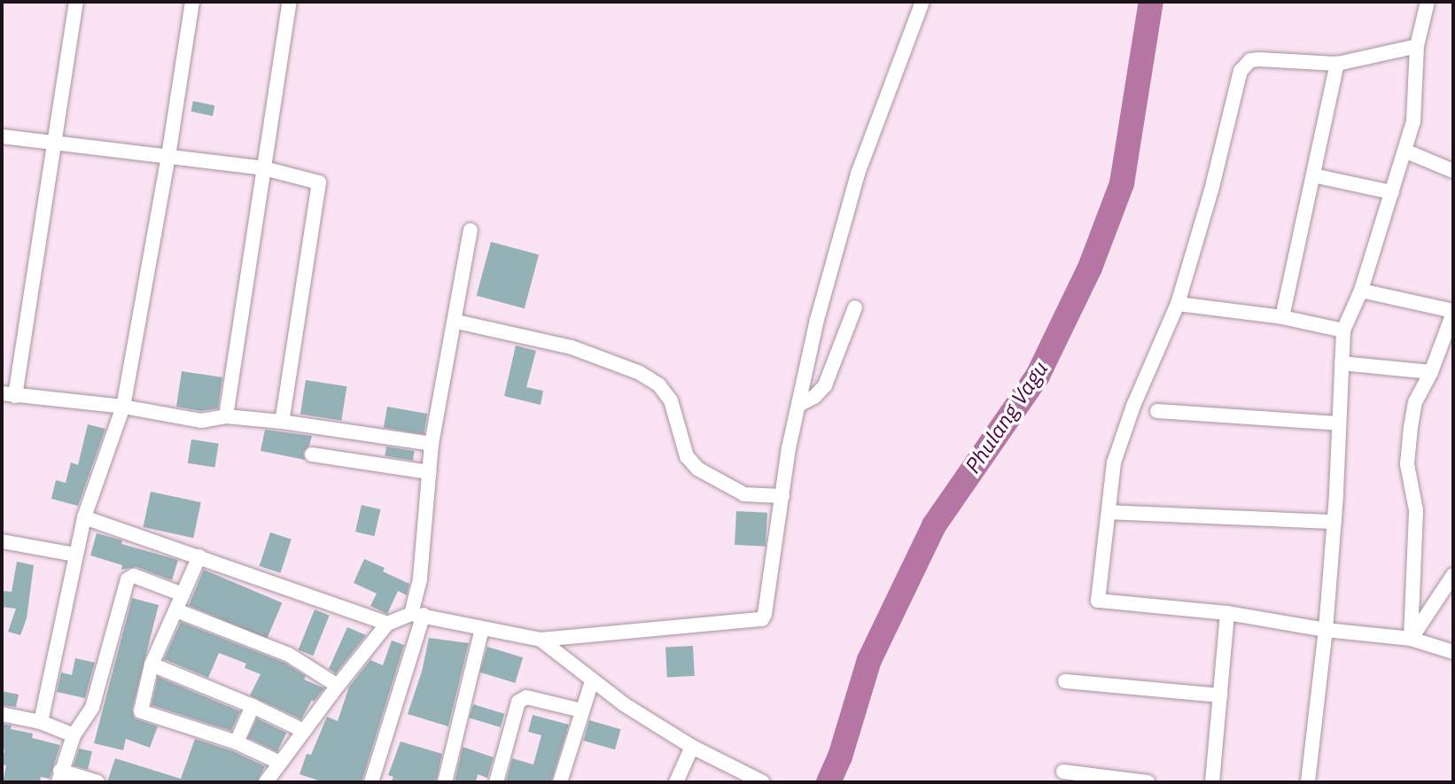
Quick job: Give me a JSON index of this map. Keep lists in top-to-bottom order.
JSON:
{
  "water": ["Phulang Vagu"]
}
